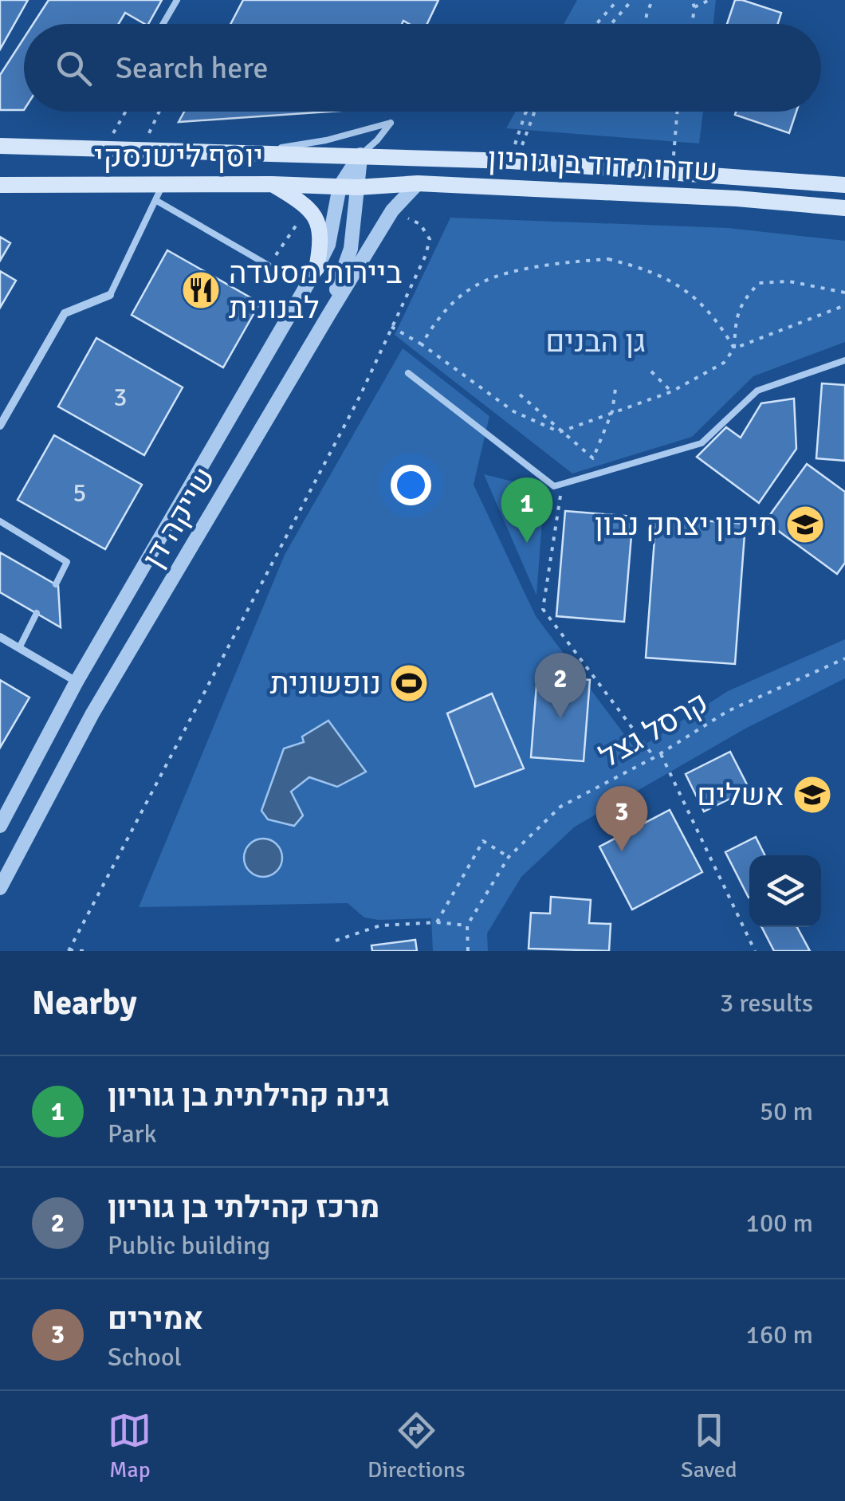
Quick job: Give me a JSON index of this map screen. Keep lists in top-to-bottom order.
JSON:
{
  "streets": {
    "main road": ["יוסף לישנסקי", "שדרות דוד בן גוריון"],
    "street": ["שייקה דן"],
    "path": ["קרסל גצל"]
  },
  "crossings": [
    ["יוסף לישנסקי", "שדרות דוד בן גוריון"],
    ["יוסף לישנסקי", "שייקה דן"],
    ["שדרות דוד בן גוריון", "שייקה דן"]
  ],
  "parks": ["גן הבנים"],
  "places": {
    "restaurant": ["ביירות מסעדה לבנונית"],
    "school or university": ["תיכון יצחק נבון", "אשלים"],
    "sports": ["נופשונית"]
  },
  "house_numbers": ["3", "5"],
  "page": {
    "search": "Search here",
    "pins": ["1", "2", "3"],
    "heading": ["Nearby", "3 results"],
    "list": [
      {
        "mark": "1",
        "name": "גינה קהילתית בן גוריון",
        "note": "Park",
        "value": "50 m"
      },
      {
        "mark": "2",
        "name": "מרכז קהילתי בן גוריון",
        "note": "Public building",
        "value": "100 m"
      },
      {
        "mark": "3",
        "name": "אמירים",
        "note": "School",
        "value": "160 m"
      }
    ],
    "nav": ["Map", "Directions", "Saved"]
  }
}
